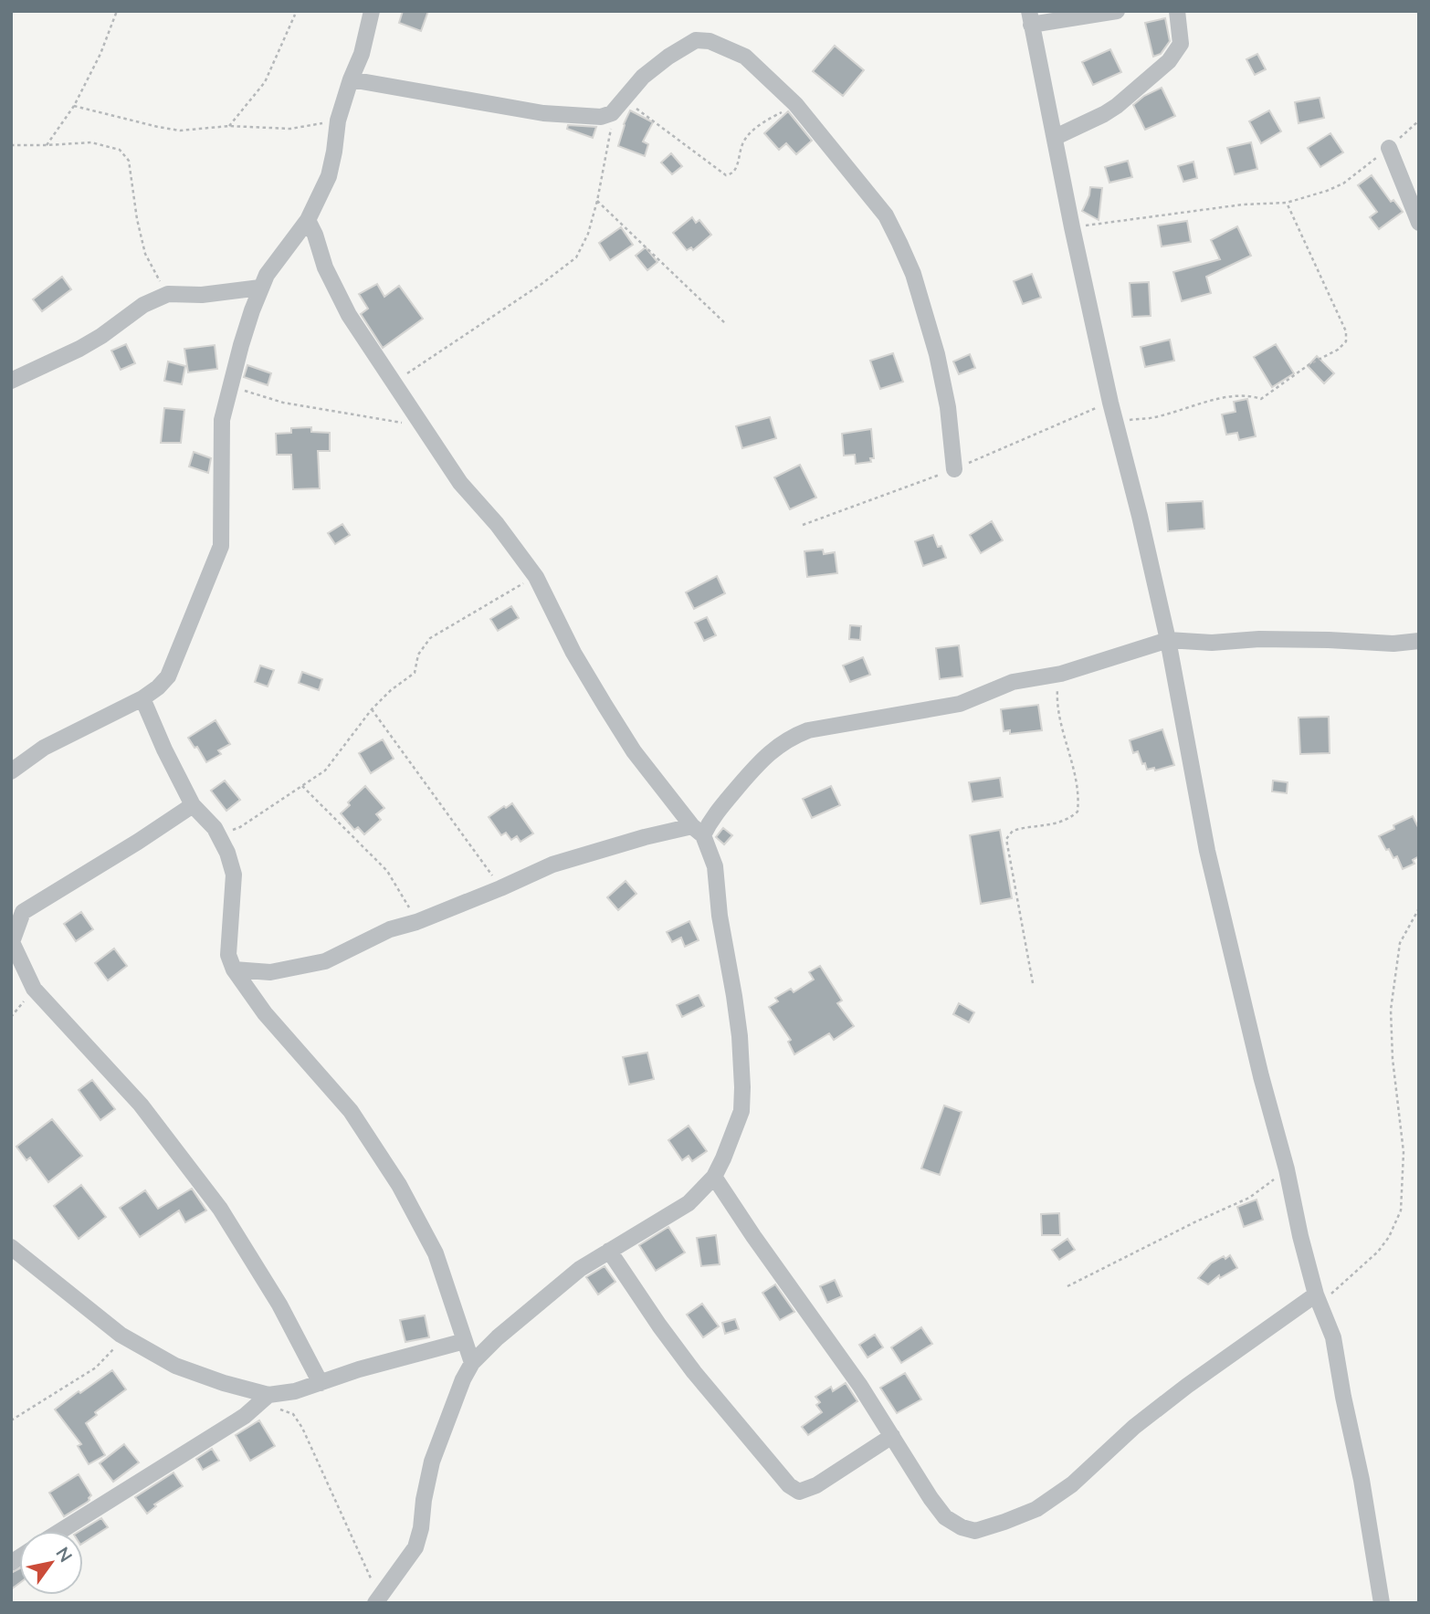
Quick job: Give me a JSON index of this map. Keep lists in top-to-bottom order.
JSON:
{
  "north": "top right"
}
